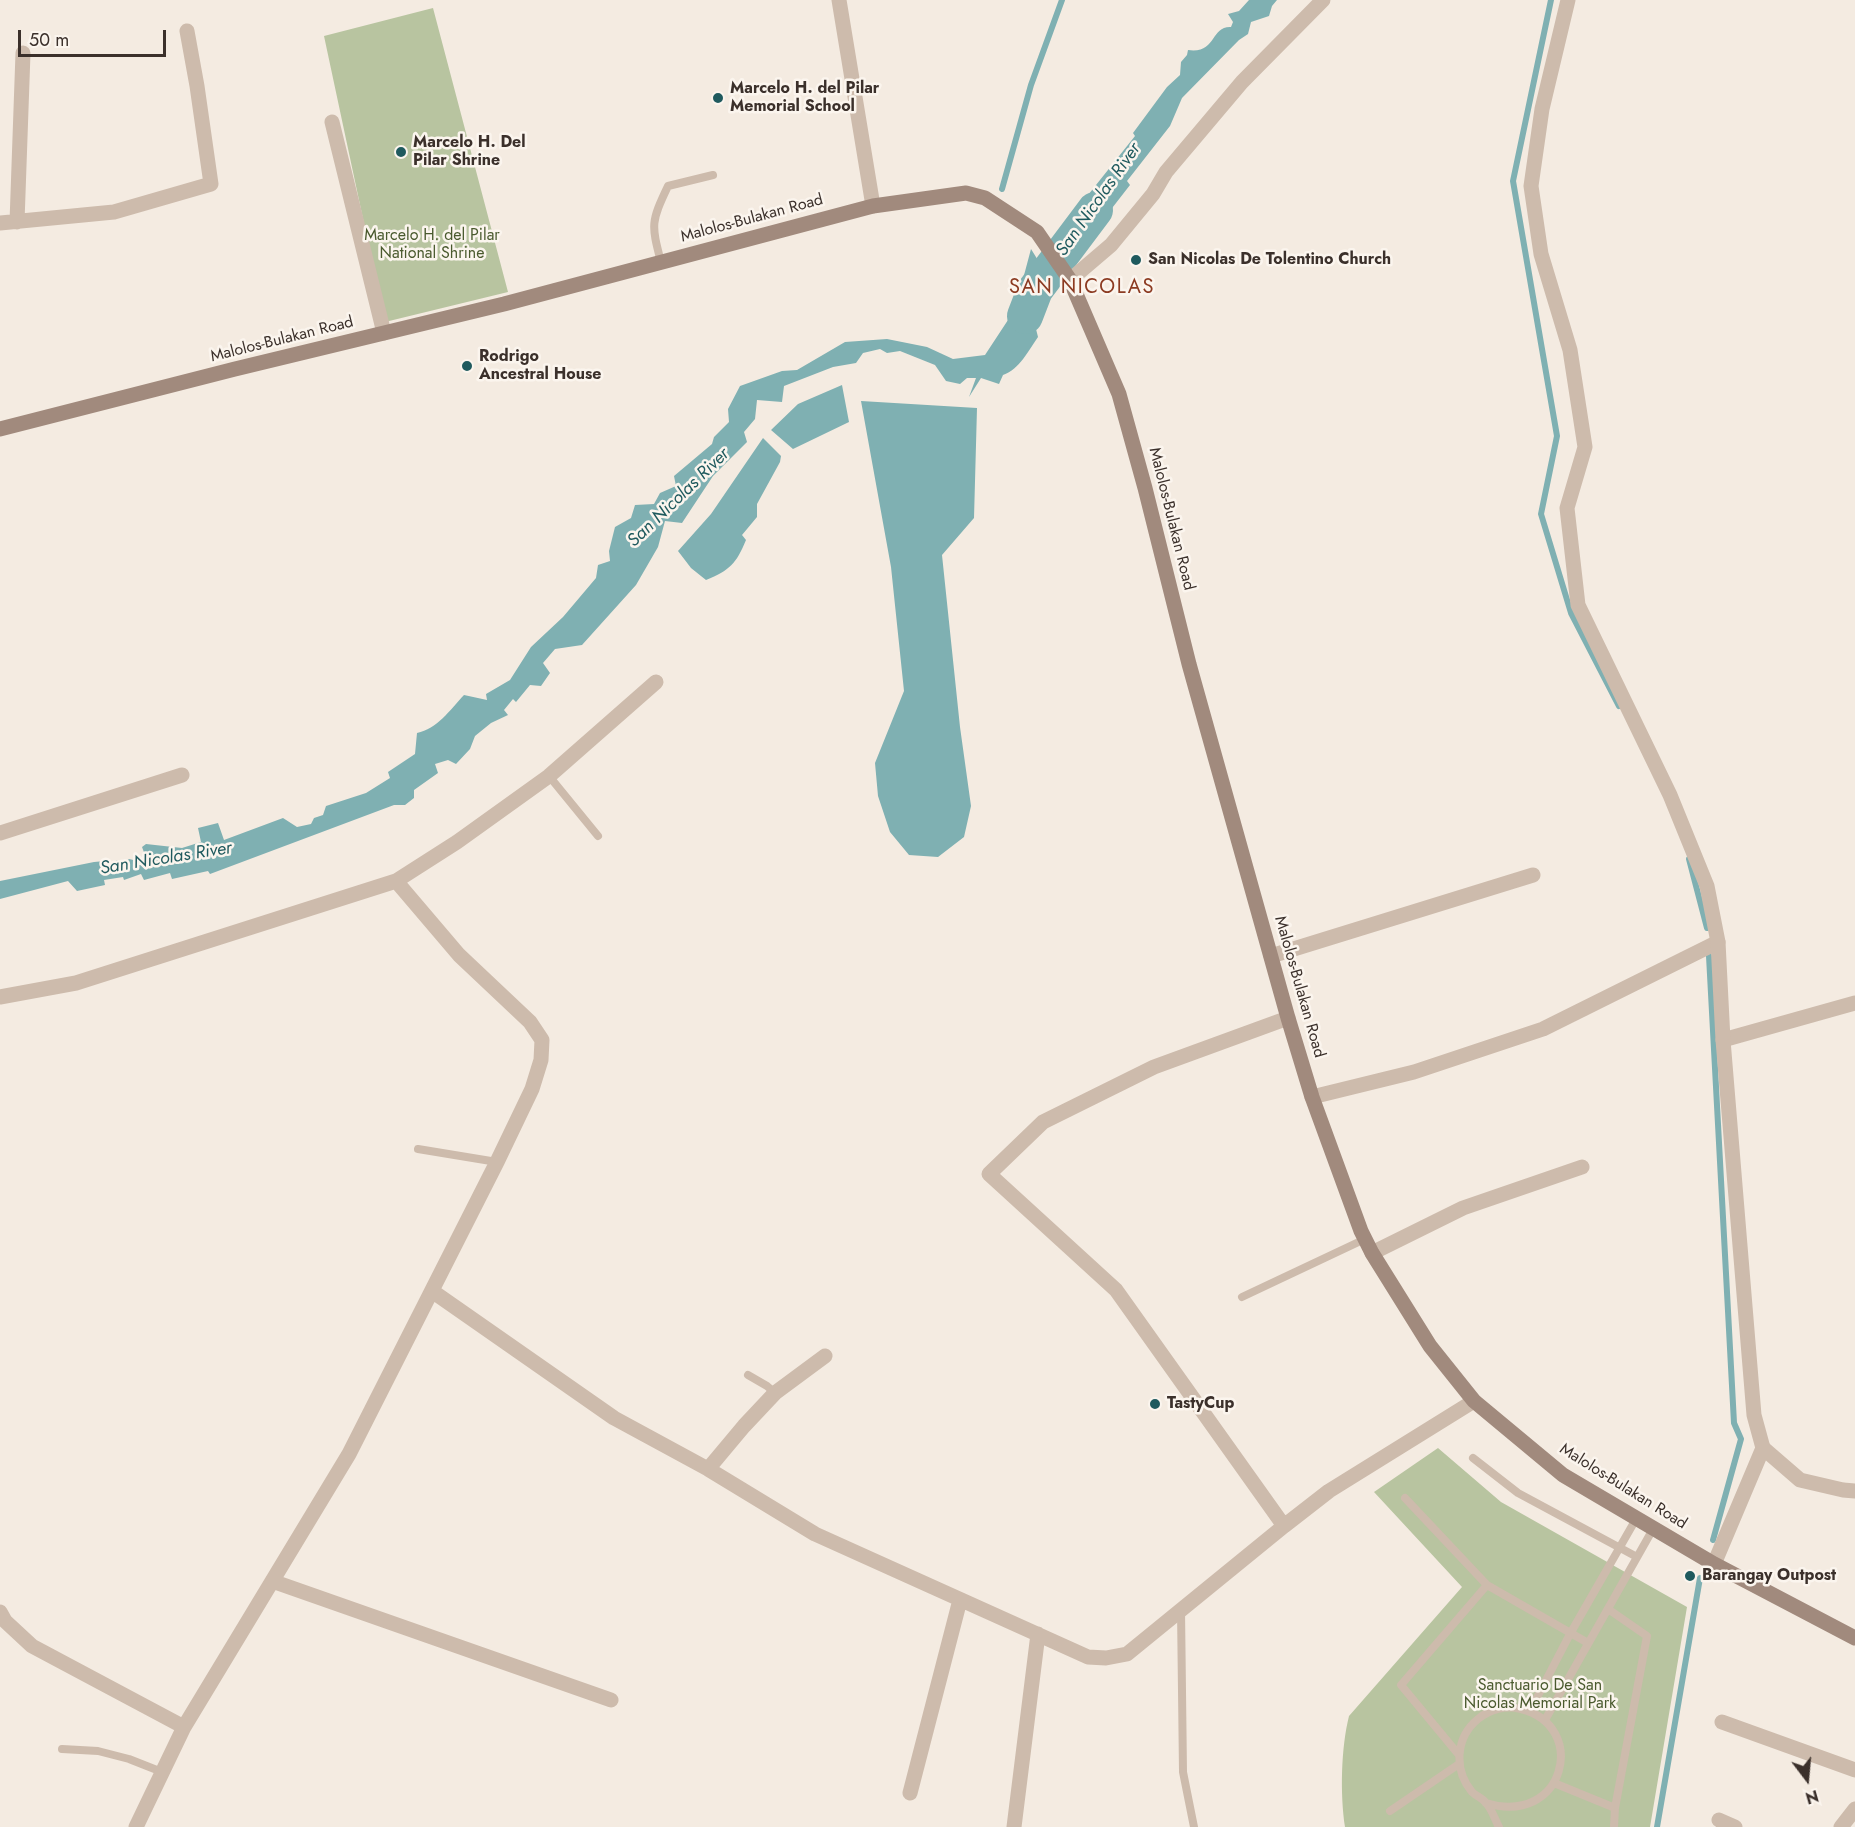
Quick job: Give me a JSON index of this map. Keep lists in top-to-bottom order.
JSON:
{
  "streets": {
    "main road": ["Malolos-Bulakan Road"]
  },
  "districts": ["SAN NICOLAS"],
  "water": ["San Nicolas River"],
  "parks": ["Marcelo H. del Pilar National Shrine", "Sanctuario De San Nicolas Memorial Park"],
  "places": [
    "Marcelo H. del Pilar Memorial School",
    "Marcelo H. Del Pilar Shrine",
    "San Nicolas De Tolentino Church",
    "Rodrigo Ancestral House",
    "TastyCup",
    "Barangay Outpost"
  ],
  "scale_bar": "50 m",
  "north": "bottom"
}
